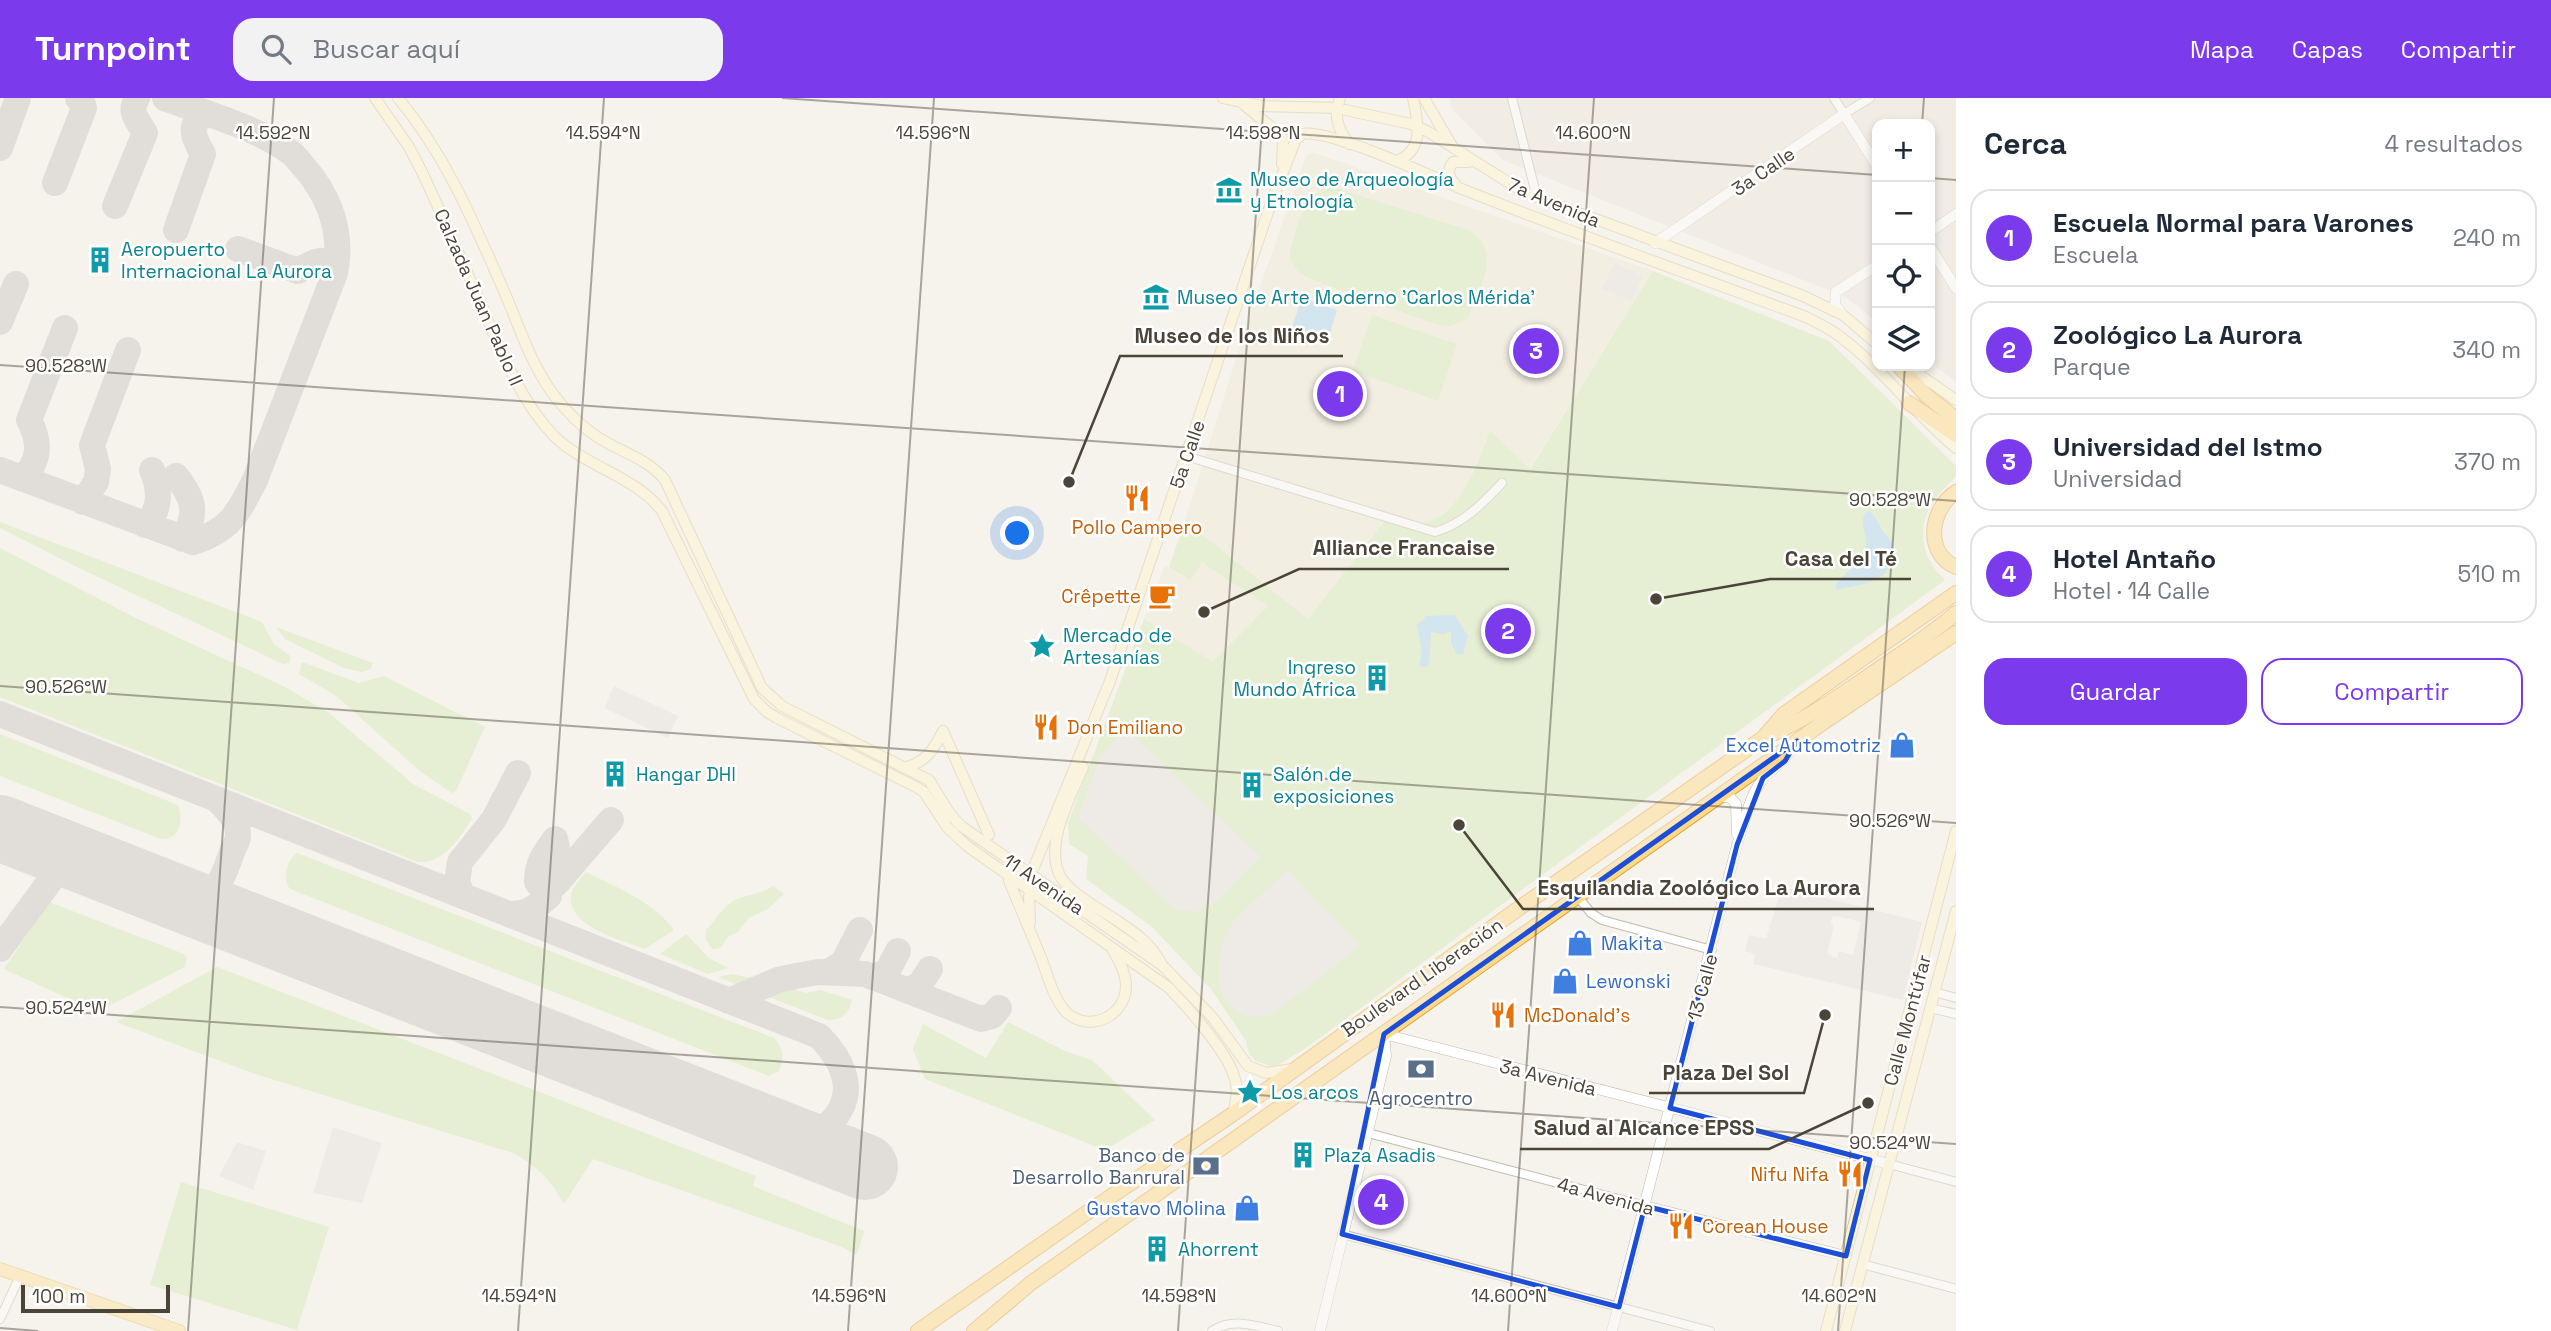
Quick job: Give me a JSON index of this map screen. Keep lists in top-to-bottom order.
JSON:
{
  "streets": {
    "highway": ["Boulevard Liberación"],
    "main road": [
      "7a Avenida",
      "Calzada Juan Pablo II",
      "5a Calle",
      "11 Avenida",
      "Calle Montúfar"
    ],
    "street": [
      "3a Calle",
      "13 Calle",
      "3a Avenida",
      "4a Avenida"
    ]
  },
  "crossings": [
    ["3a Calle", "7a Avenida"],
    ["7a Avenida", "5a Calle"],
    ["Calzada Juan Pablo II", "11 Avenida"],
    ["11 Avenida", "Boulevard Liberación"],
    ["Boulevard Liberación", "13 Calle"],
    ["Boulevard Liberación", "3a Avenida"],
    ["13 Calle", "3a Avenida"],
    ["13 Calle", "4a Avenida"],
    ["Calle Montúfar", "3a Avenida"],
    ["Calle Montúfar", "4a Avenida"]
  ],
  "places": {
    "museum": ["Museo de Arqueología y Etnología", "Museo de Arte Moderno 'Carlos Mérida'"],
    "building": [
      "Aeropuerto Internacional La Aurora",
      "Ingreso Mundo África",
      "Hangar DHl",
      "Salón de exposiciones",
      "Plaza Asadis",
      "Ahorrent"
    ],
    "other": [
      "Museo de los Niños",
      "Casa del Té",
      "Alliance Francaise",
      "Esquilandia Zoológico La Aurora",
      "Plaza Del Sol",
      "Salud al Alcance EPSS"
    ],
    "restaurant": [
      "Pollo Campero",
      "Don Emiliano",
      "McDonald's",
      "Nifu Nifa",
      "Corean House"
    ],
    "cafe": ["Crêpette"],
    "place": ["Mercado de Artesanías", "Los arcos"],
    "shop": [
      "Excel Automotriz",
      "Makita",
      "Lewonski",
      "Gustavo Molina"
    ],
    "bank": ["Agrocentro", "Banco de Desarrollo Banrural"]
  },
  "scale_bar": "100 m",
  "page": {
    "header": "Turnpoint",
    "search": "Buscar aquí",
    "nav": ["Mapa", "Capas", "Compartir"],
    "heading": ["Cerca", "4 resultados"],
    "map_buttons": ["+", "−"],
    "list": [
      {
        "mark": "1",
        "name": "Escuela Normal para Varones",
        "note": "Escuela",
        "value": "240 m"
      },
      {
        "mark": "2",
        "name": "Zoológico La Aurora",
        "note": "Parque",
        "value": "340 m"
      },
      {
        "mark": "3",
        "name": "Universidad del Istmo",
        "note": "Universidad",
        "value": "370 m"
      },
      {
        "mark": "4",
        "name": "Hotel Antaño",
        "note": "Hotel · 14 Calle",
        "value": "510 m"
      }
    ],
    "pins": [
      "3",
      "1",
      "2",
      "4"
    ],
    "buttons": ["Guardar", "Compartir"],
    "scale": "100 m"
  },
  "coordinates": [
    "14.592°N",
    "14.594°N",
    "14.596°N",
    "14.598°N",
    "14.600°N",
    "90.528°W",
    "90.526°W",
    "90.524°W",
    "14.602°N"
  ]
}
